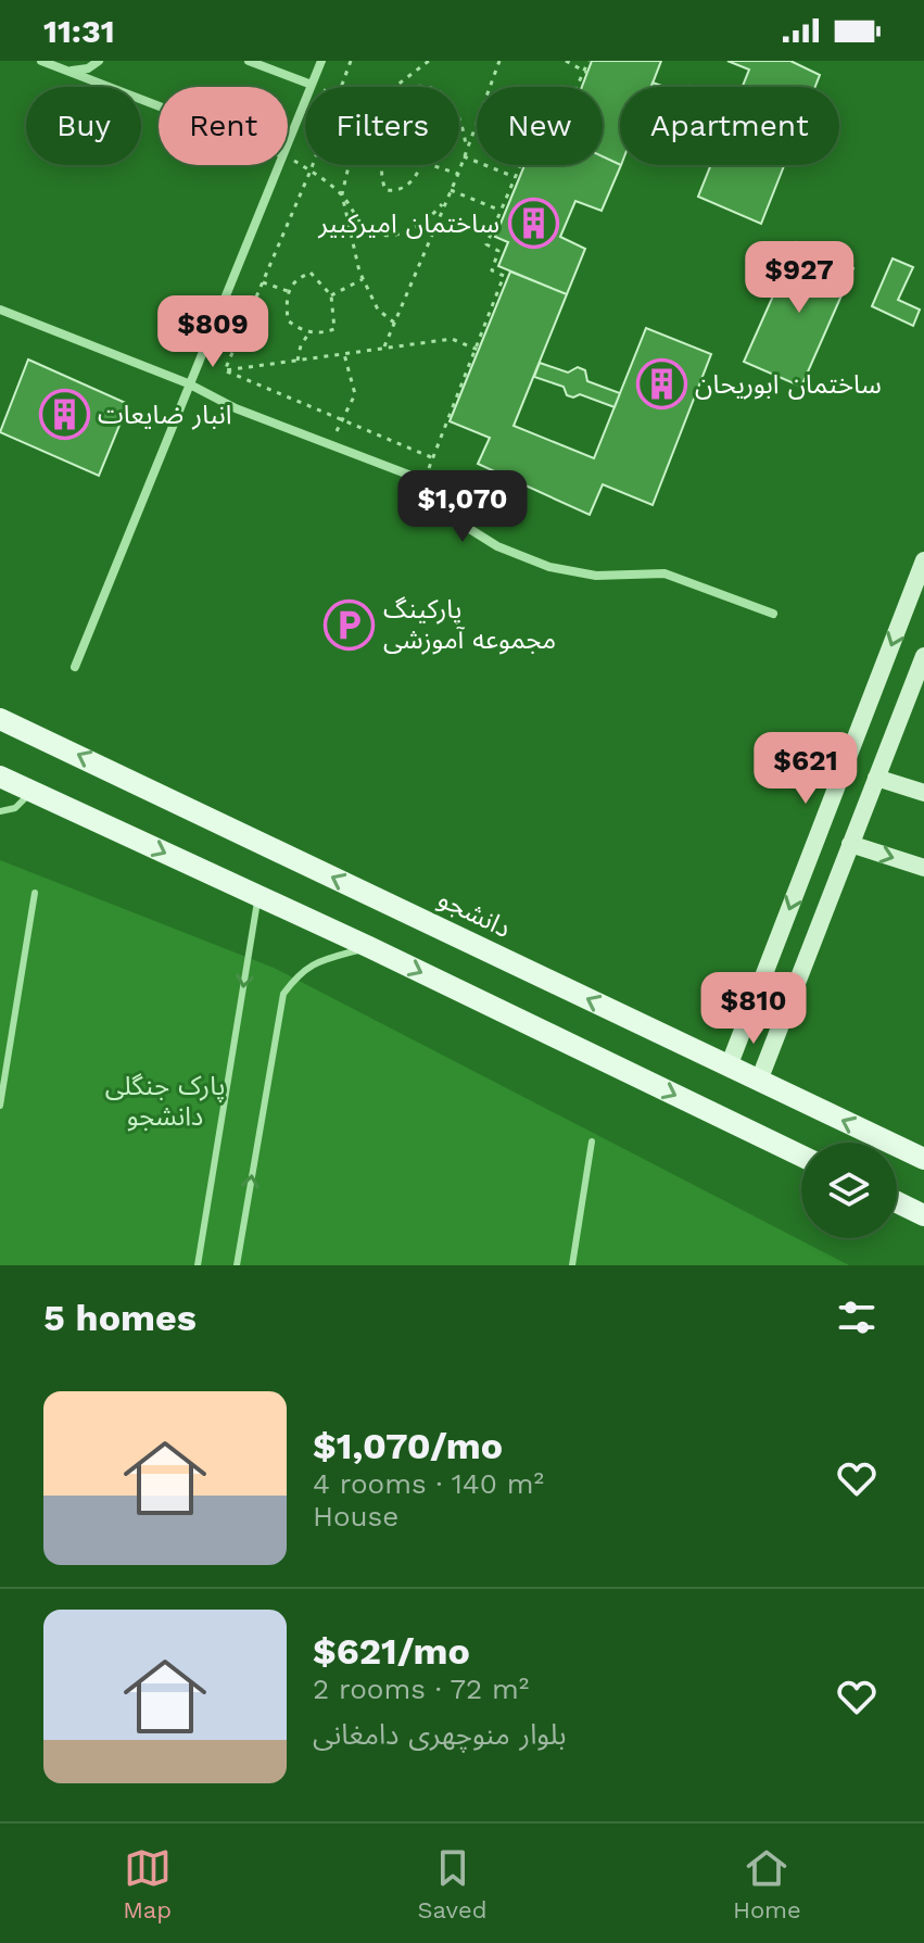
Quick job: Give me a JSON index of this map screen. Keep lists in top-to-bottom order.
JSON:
{
  "streets": {
    "main road": ["دانشجو"]
  },
  "parks": ["پارک جنگلی دانشجو"],
  "places": {
    "building": ["ساختمان امیرکبیر", "ساختمان ابوریحان", "انبار ضایعات"],
    "parking": ["پارکینگ مجموعه آموزشی"]
  },
  "page": {
    "status": "11:31",
    "chip": [
      "Buy",
      "Rent",
      "Filters",
      "New",
      "Apartment"
    ],
    "price": [
      "$927",
      "$809",
      "$1,070",
      "$621",
      "$810"
    ],
    "heading": "5 homes",
    "list": [
      {
        "name": "$1,070/mo",
        "note": "4 rooms · 140 m² · House"
      },
      {
        "name": "$621/mo",
        "note": "2 rooms · 72 m² · بلوار منوچهری دامغانی"
      }
    ],
    "tabs": ["Map", "Saved", "Home"]
  }
}
